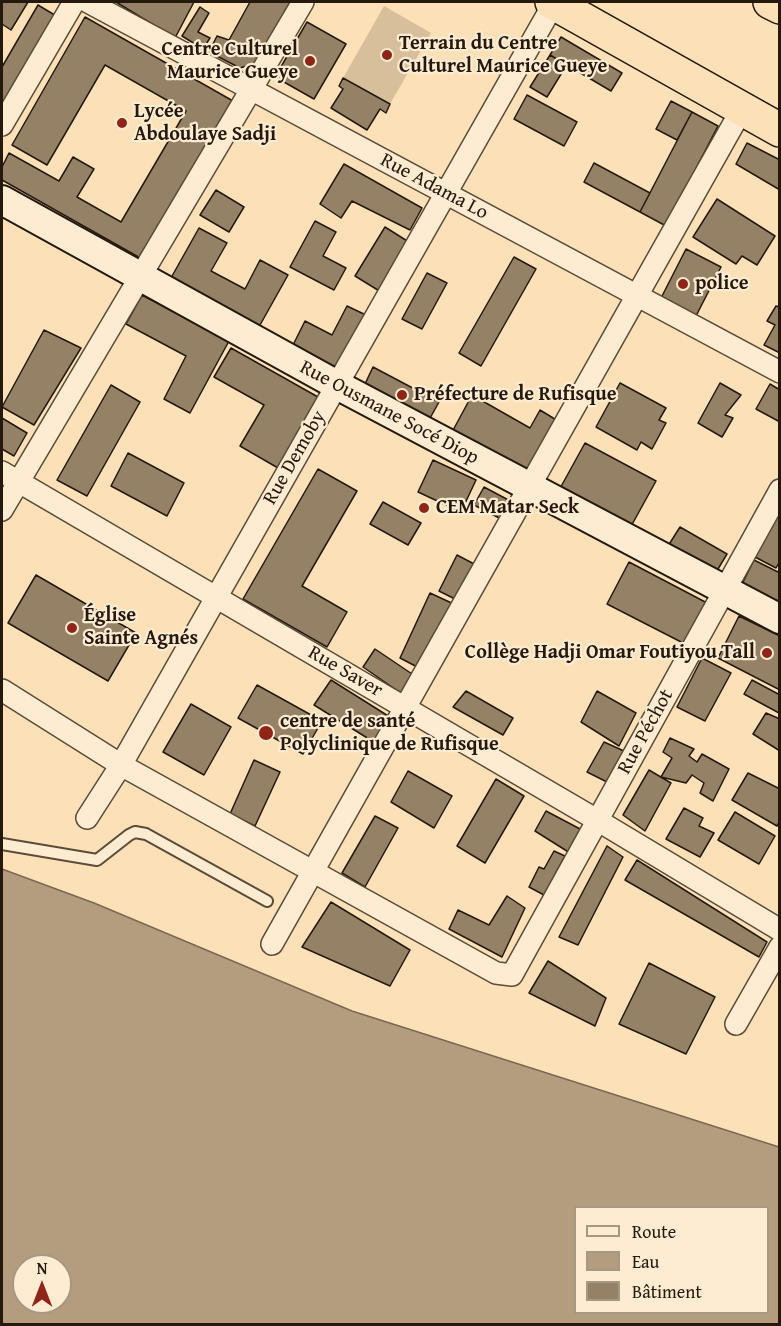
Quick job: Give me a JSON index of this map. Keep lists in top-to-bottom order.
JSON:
{
  "streets": {
    "street": [
      "Rue Adama Lo",
      "Rue Ousmane Socé Diop",
      "Rue Demoby",
      "Rue Saver",
      "Rue Péchot"
    ]
  },
  "crossings": [
    ["Rue Adama Lo", "Rue Demoby"],
    ["Rue Ousmane Socé Diop", "Rue Demoby"],
    ["Rue Ousmane Socé Diop", "Rue Péchot"],
    ["Rue Demoby", "Rue Saver"],
    ["Rue Saver", "Rue Péchot"]
  ],
  "places": [
    "Terrain du Centre Culturel Maurice Gueye",
    "Centre Culturel Maurice Gueye",
    "Lycée Abdoulaye Sadji",
    "police",
    "Préfecture de Rufisque",
    "CEM Matar Seck",
    "Église Sainte Agnés",
    "Collège Hadji Omar Foutiyou Tall",
    "centre de santé Polyclinique de Rufisque"
  ],
  "legend": ["Route", "Eau", "Bâtiment"],
  "north": "top"
}
